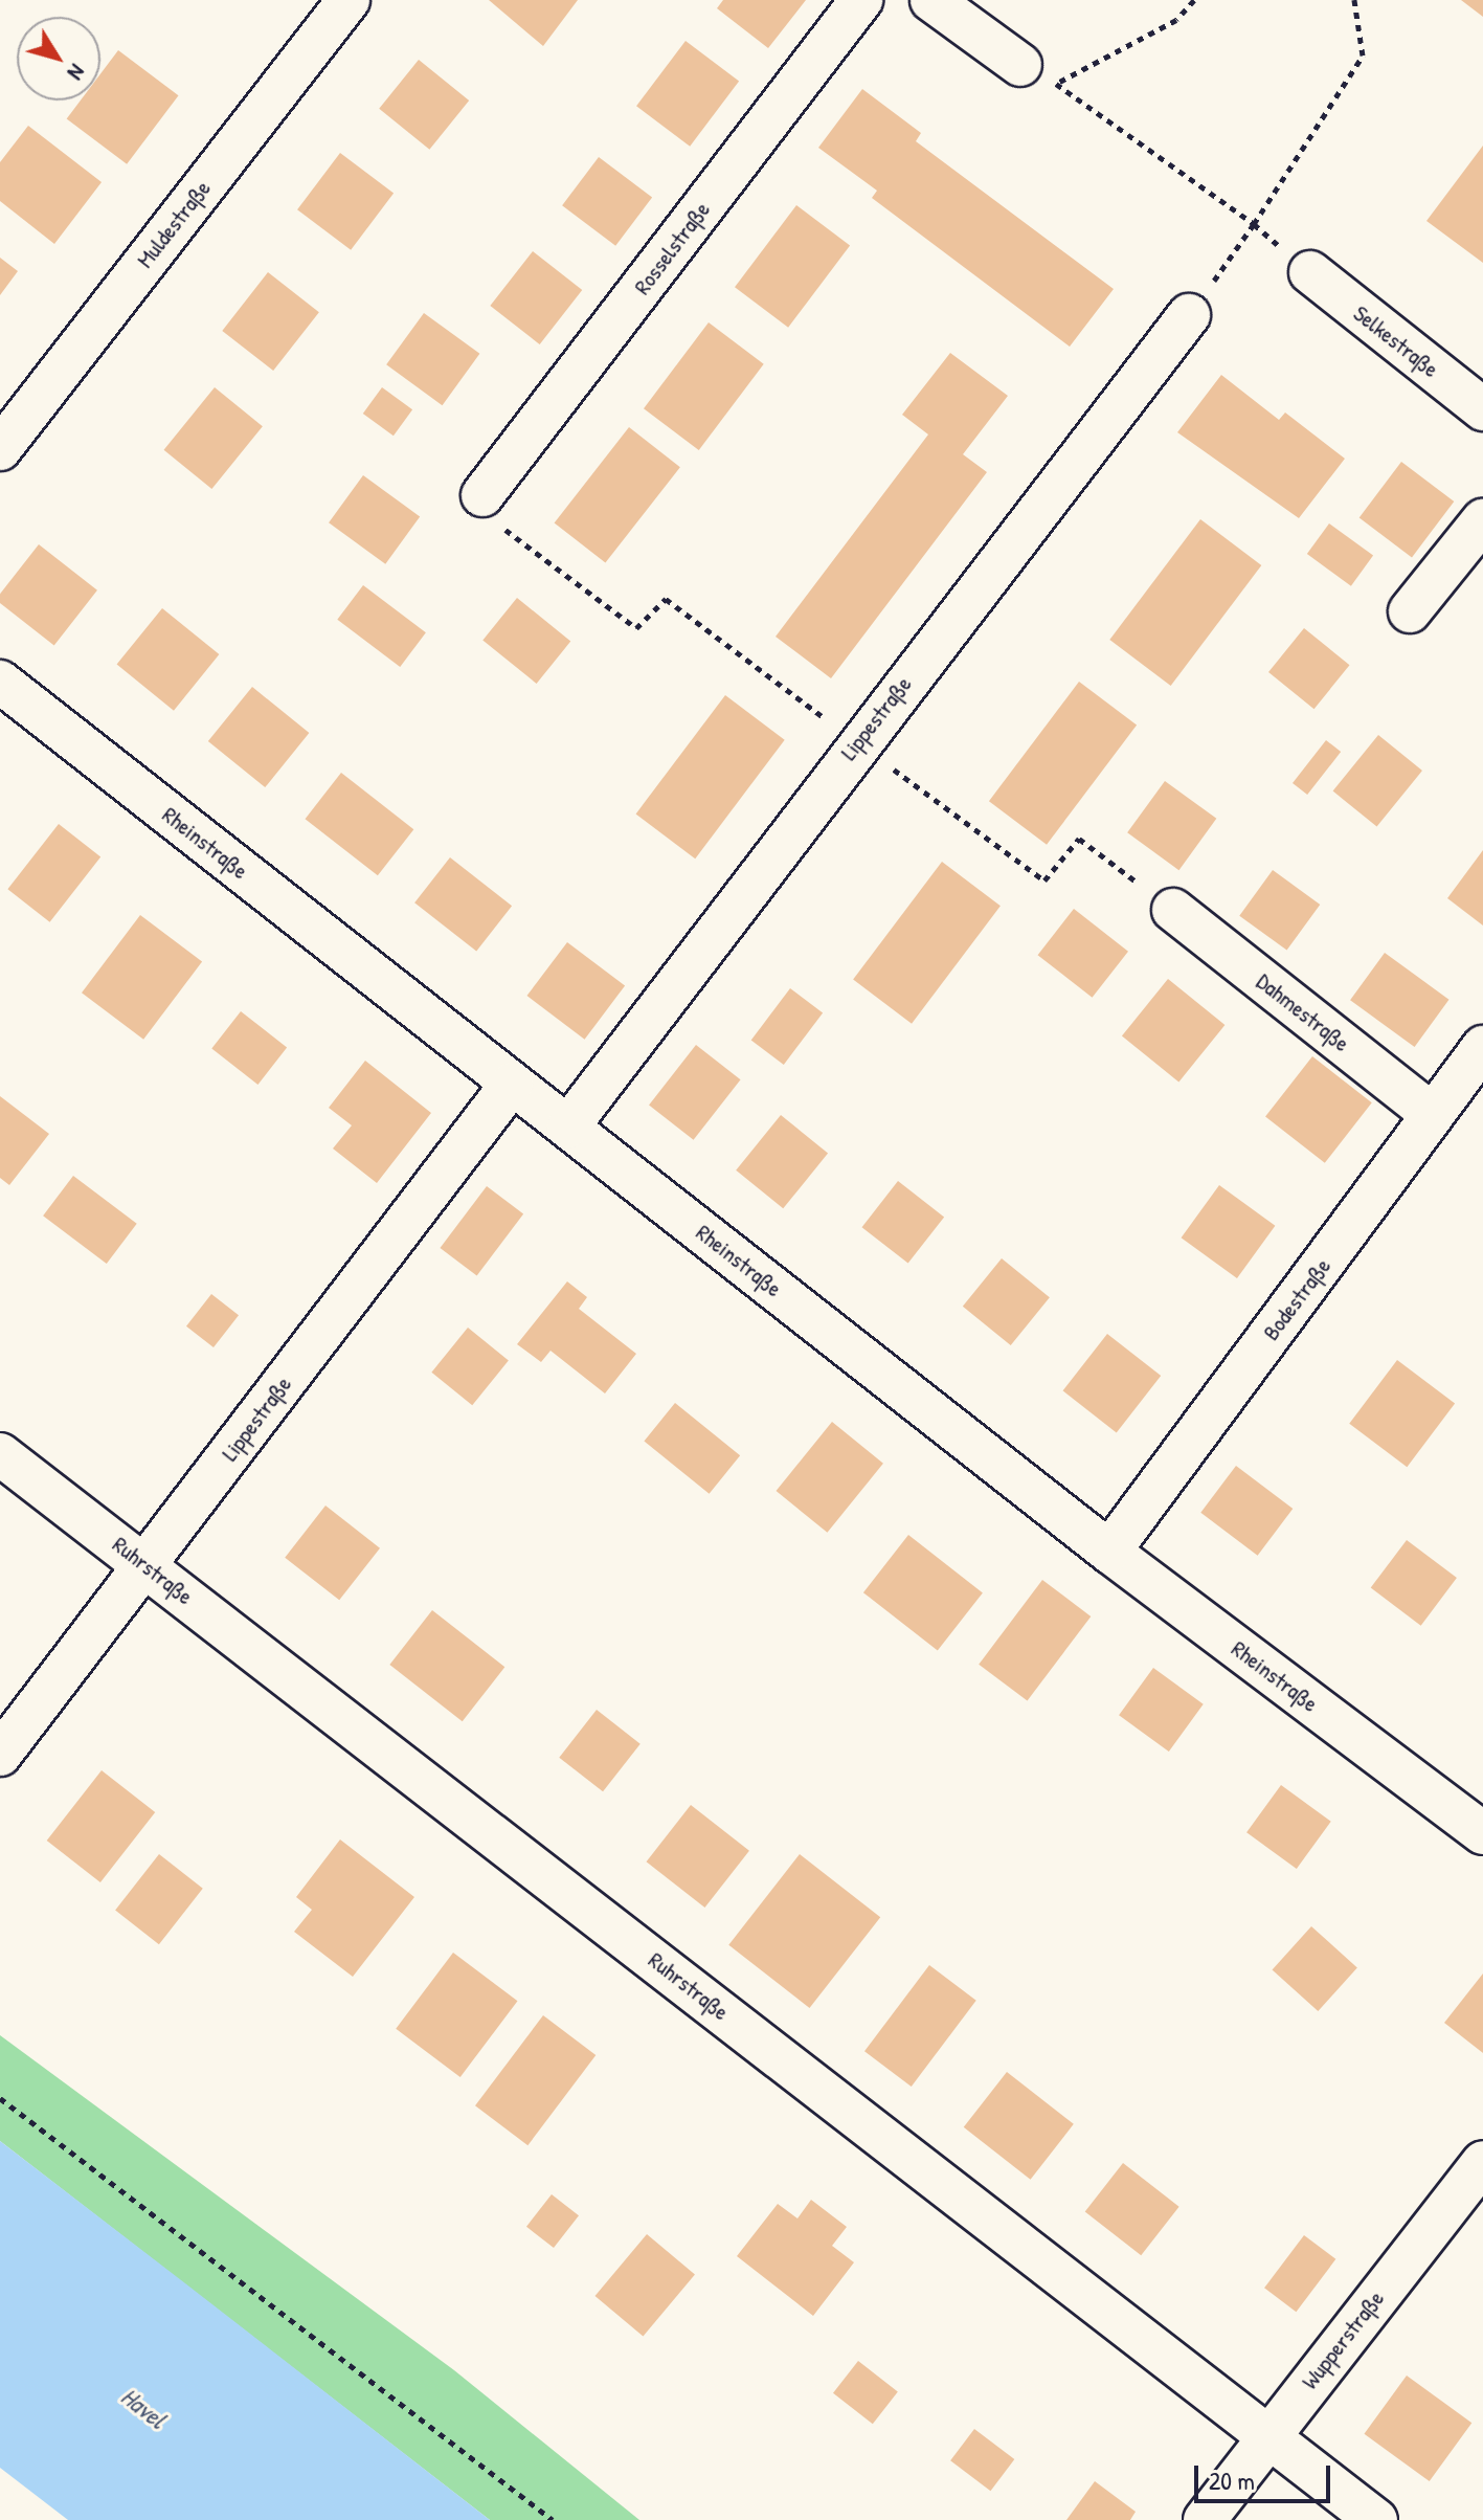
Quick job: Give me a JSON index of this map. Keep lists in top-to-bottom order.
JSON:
{
  "streets": {
    "street": [
      "Muldestraße",
      "Rosselstraße",
      "Selkestraße",
      "Lippestraße",
      "Rheinstraße",
      "Dahmestraße",
      "Bodestraße",
      "Ruhrstraße",
      "Wupperstraße"
    ]
  },
  "crossings": [
    ["Lippestraße", "Rheinstraße"],
    ["Lippestraße", "Ruhrstraße"],
    ["Rheinstraße", "Bodestraße"],
    ["Dahmestraße", "Bodestraße"],
    ["Ruhrstraße", "Wupperstraße"]
  ],
  "water": ["Havel"],
  "scale_bar": "20 m",
  "north": "bottom right"
}
